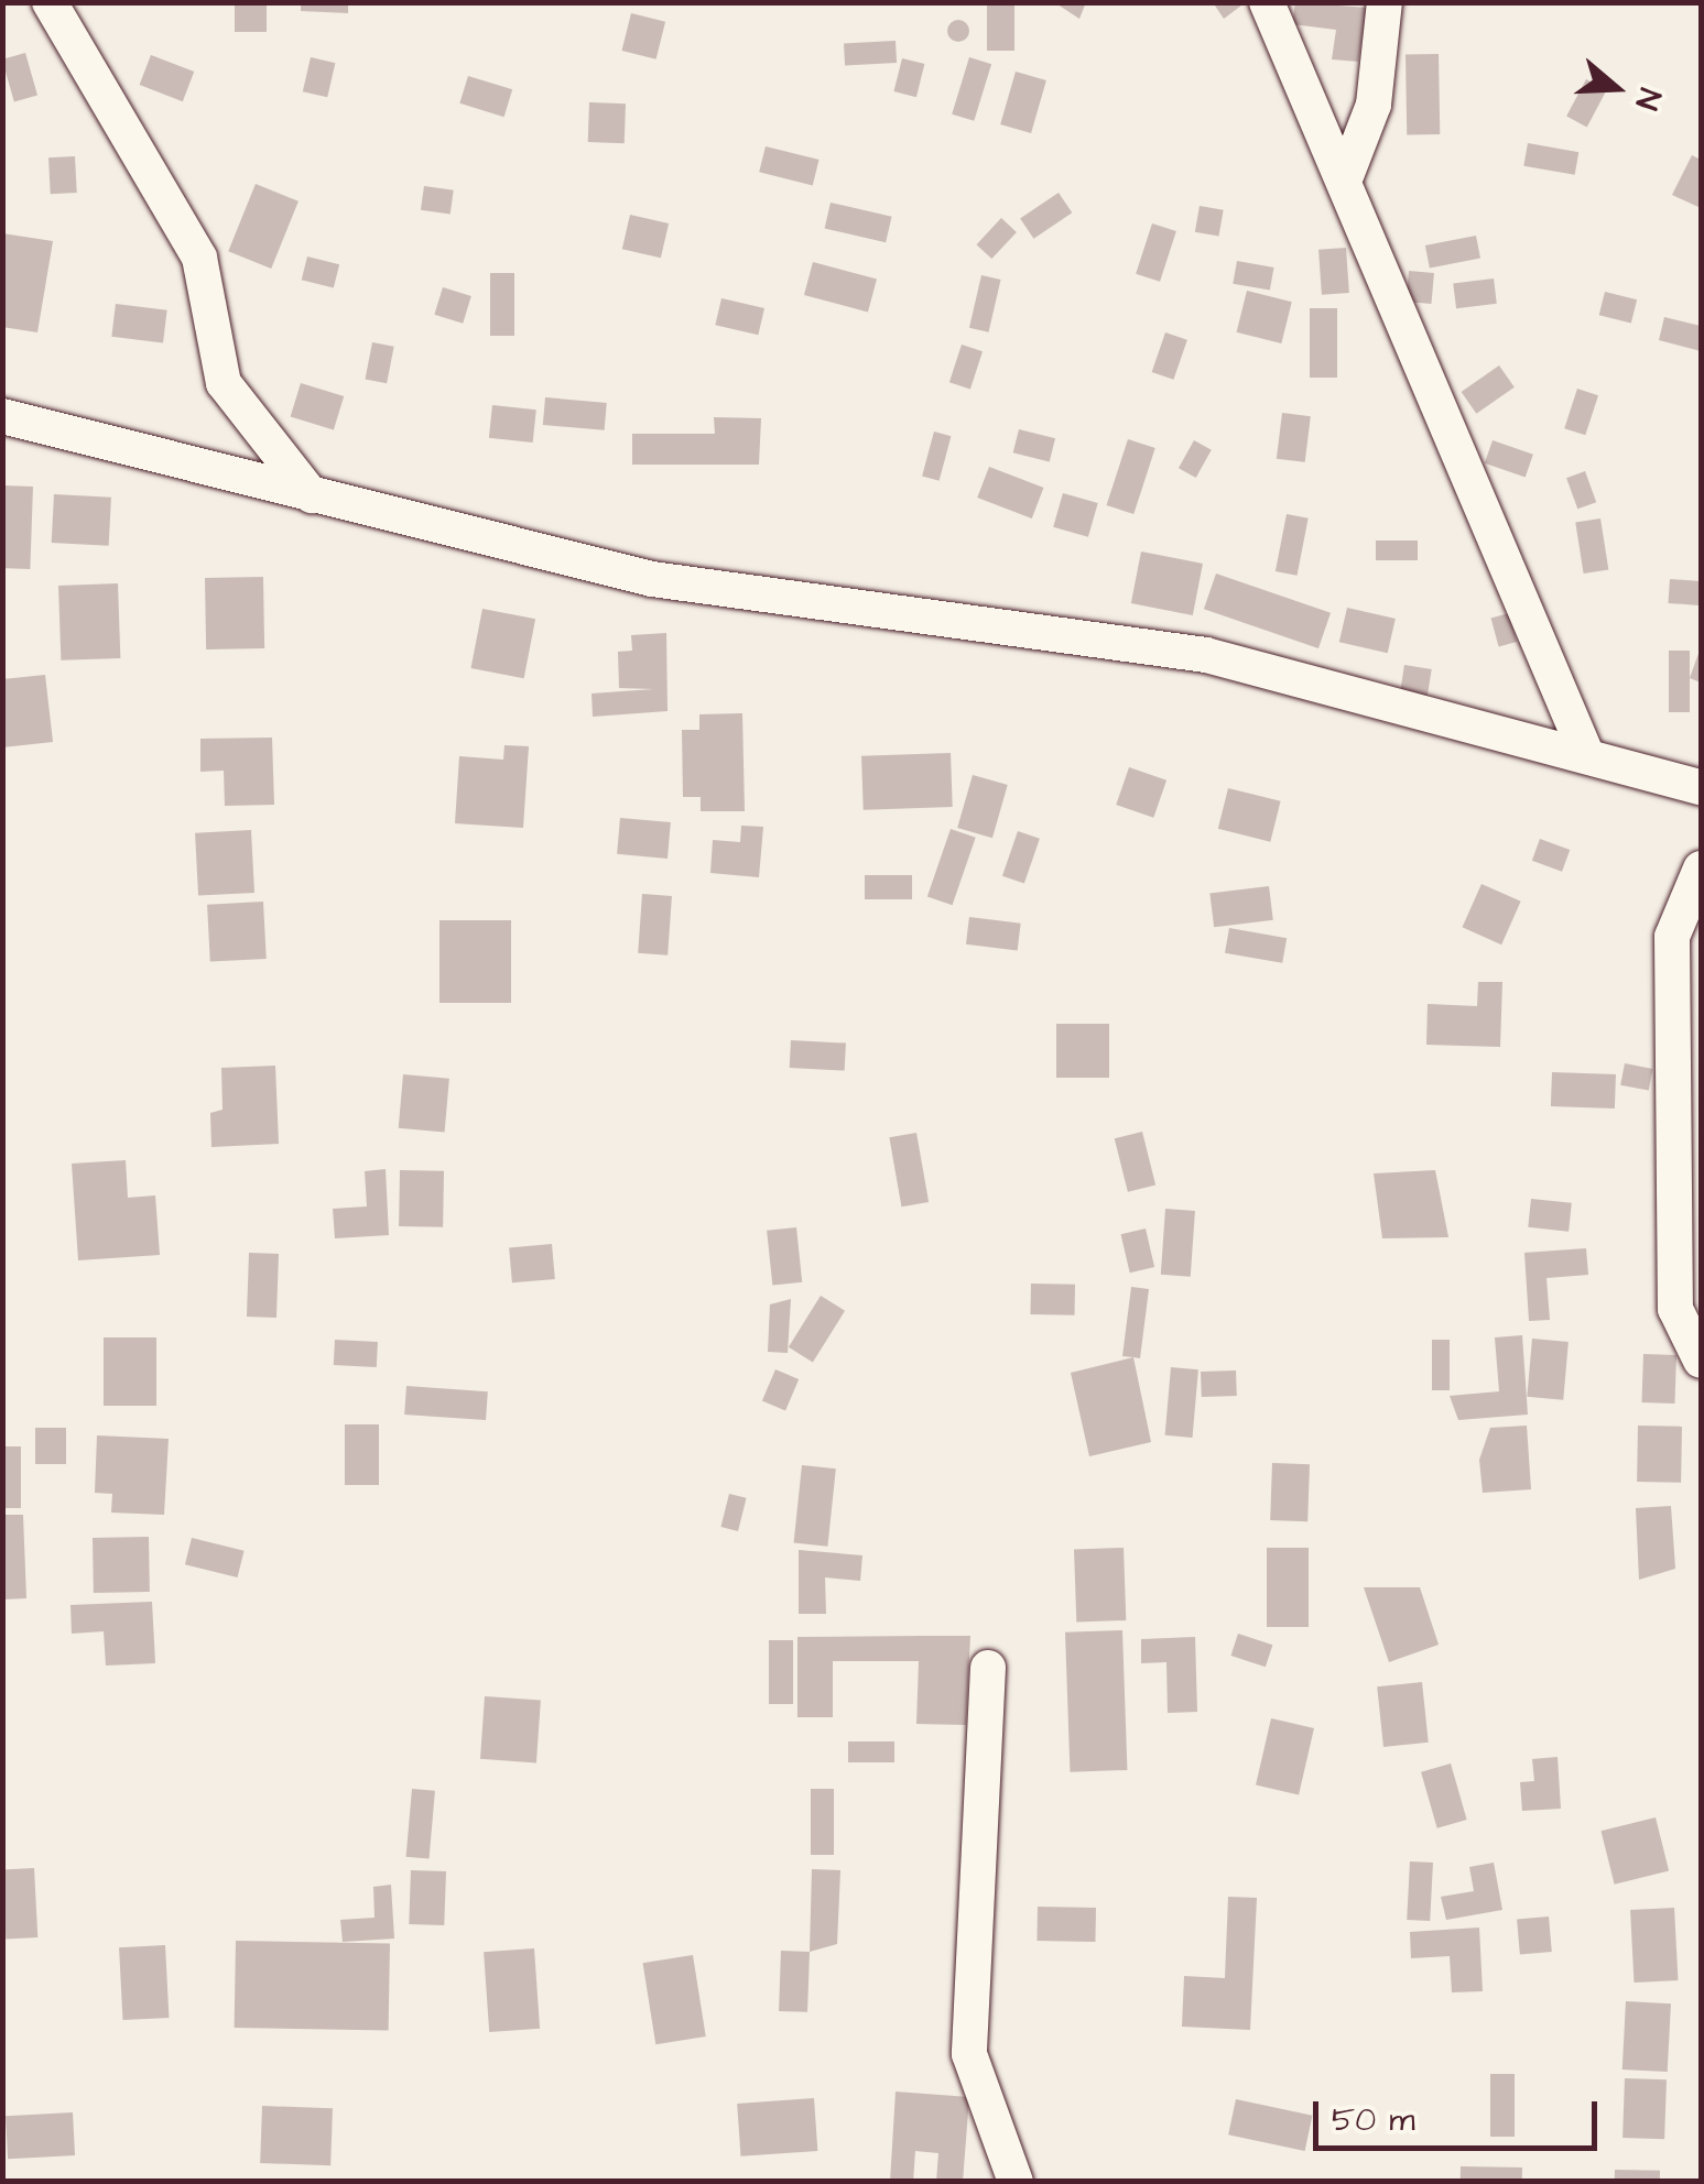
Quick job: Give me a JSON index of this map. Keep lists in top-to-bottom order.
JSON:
{
  "scale_bar": "50 m",
  "north": "right"
}
